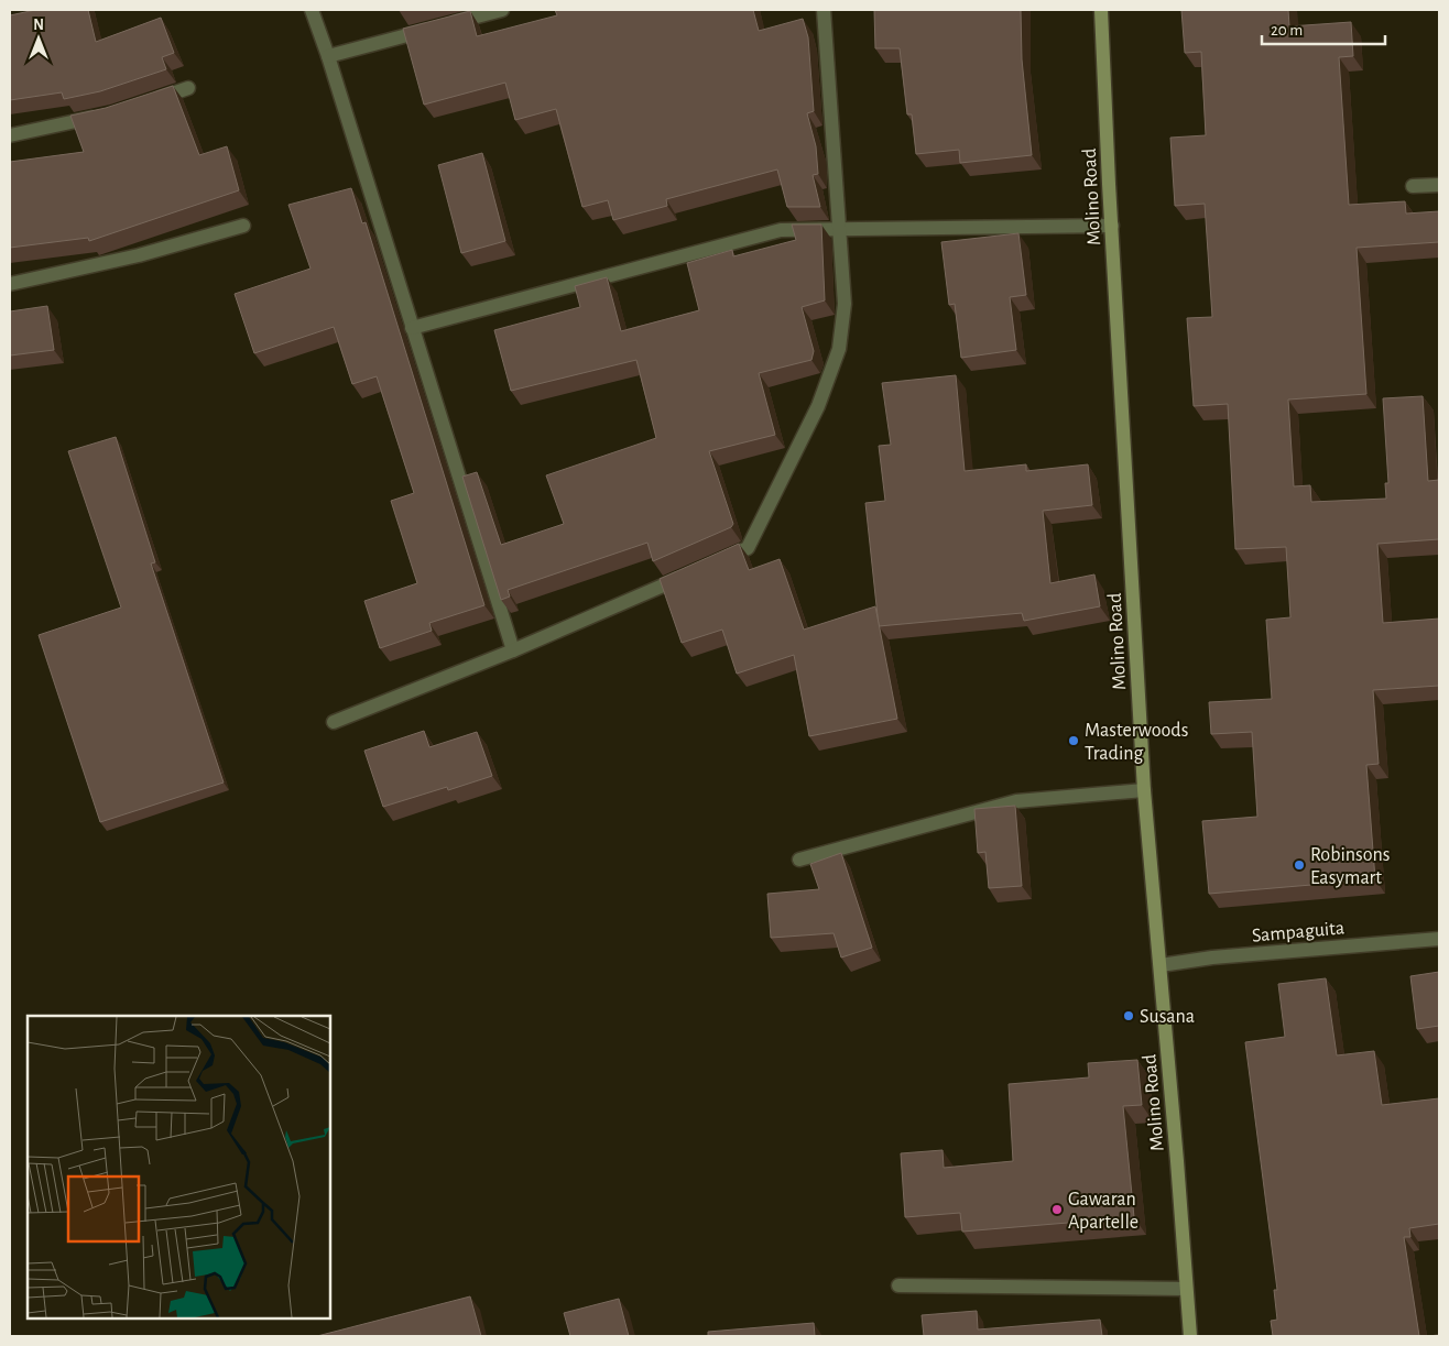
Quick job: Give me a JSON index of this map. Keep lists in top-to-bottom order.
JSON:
{
  "streets": {
    "main road": ["Molino Road"],
    "street": ["Sampaguita"]
  },
  "crossings": [
    ["Molino Road", "Sampaguita"]
  ],
  "places": [
    "Masterwoods Trading",
    "Robinsons Easymart",
    "Susana",
    "Gawaran Apartelle"
  ],
  "scale_bar": "20 m",
  "north": "top"
}
